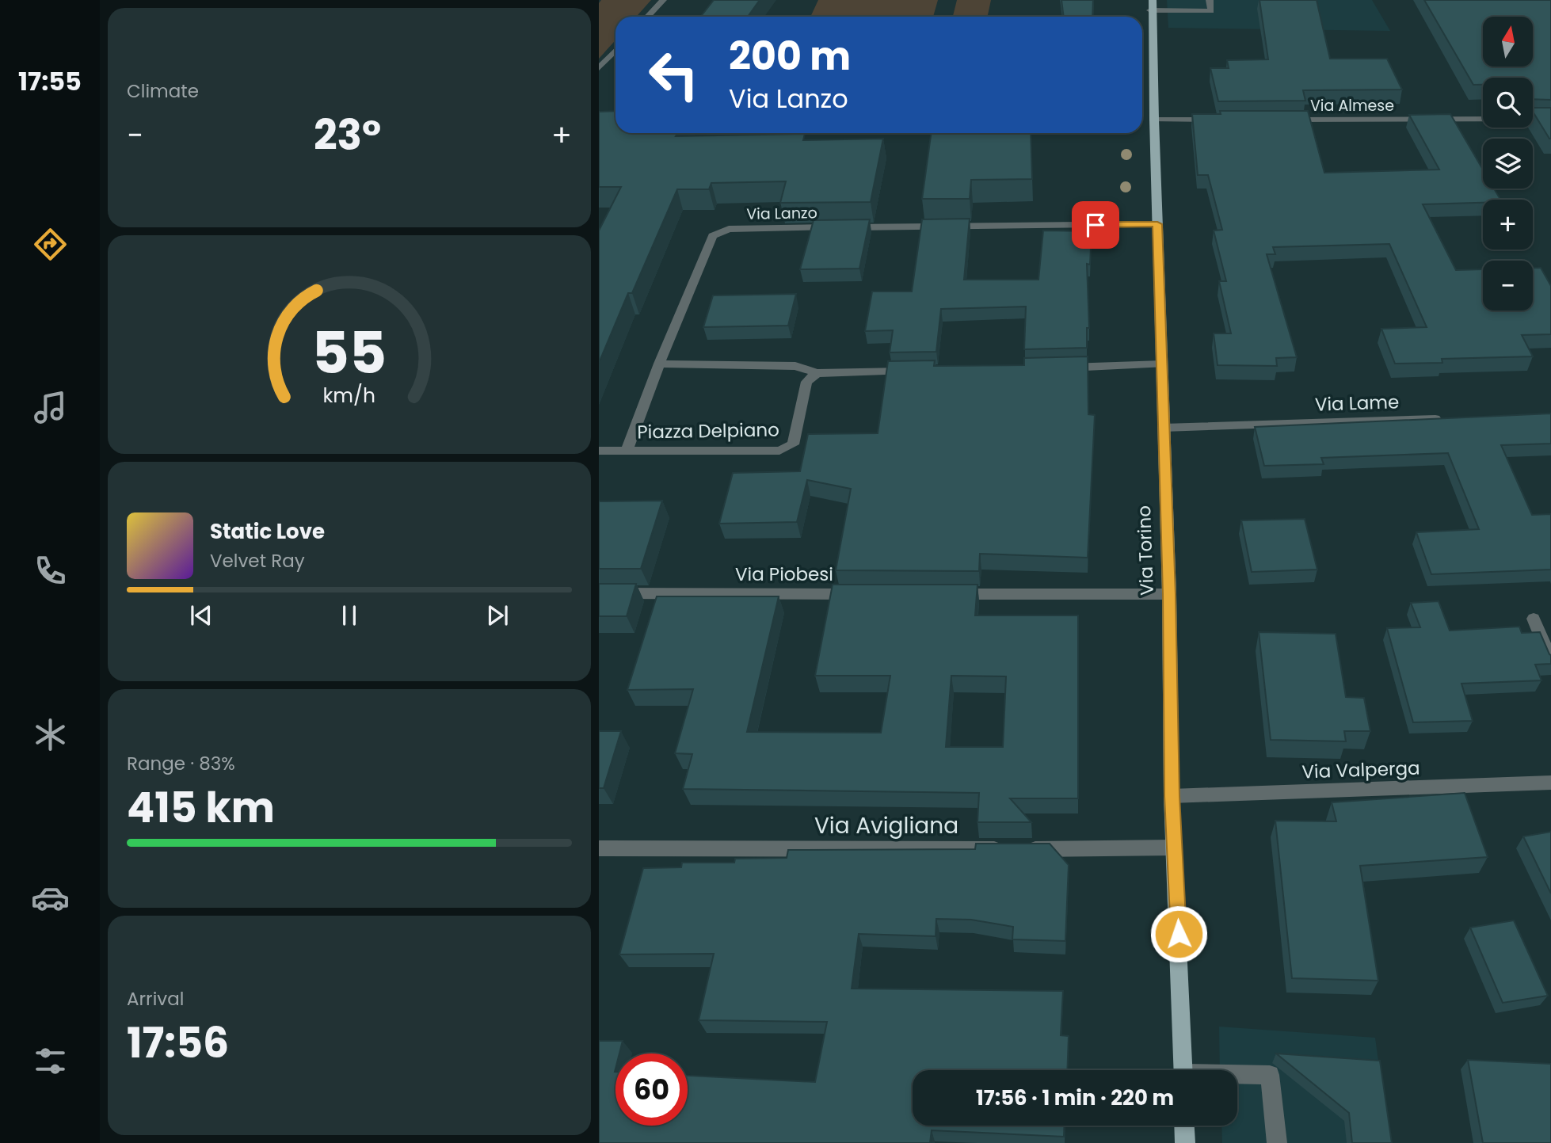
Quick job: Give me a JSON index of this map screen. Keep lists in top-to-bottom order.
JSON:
{
  "streets": {
    "main road": ["Via Torino"],
    "street": [
      "Via Almese",
      "Via Lanzo",
      "Via Lame",
      "Piazza Delpiano",
      "Via Piobesi",
      "Via Valperga",
      "Via Avigliana"
    ]
  },
  "crossings": [
    ["Via Lanzo", "Piazza Delpiano"],
    ["Via Lanzo", "Via Torino"],
    ["Via Lame", "Via Torino"],
    ["Via Torino", "Via Valperga"],
    ["Via Torino", "Via Avigliana"]
  ],
  "north": "top",
  "page": {
    "tabs": "17:55",
    "tile": [
      "Climate",
      ["Range · 83%", "415 km"],
      ["Arrival", "17:56"]
    ],
    "map_buttons": ["+", "−"],
    "turn": ["200 m", "Via Lanzo"],
    "heat": ["−", "23°", "+"],
    "song": ["Static Love", "Velvet Ray"],
    "limit": "60",
    "trip": "17:56 · 1 min · 220 m",
    "gauge": ["55", "km/h"]
  }
}
